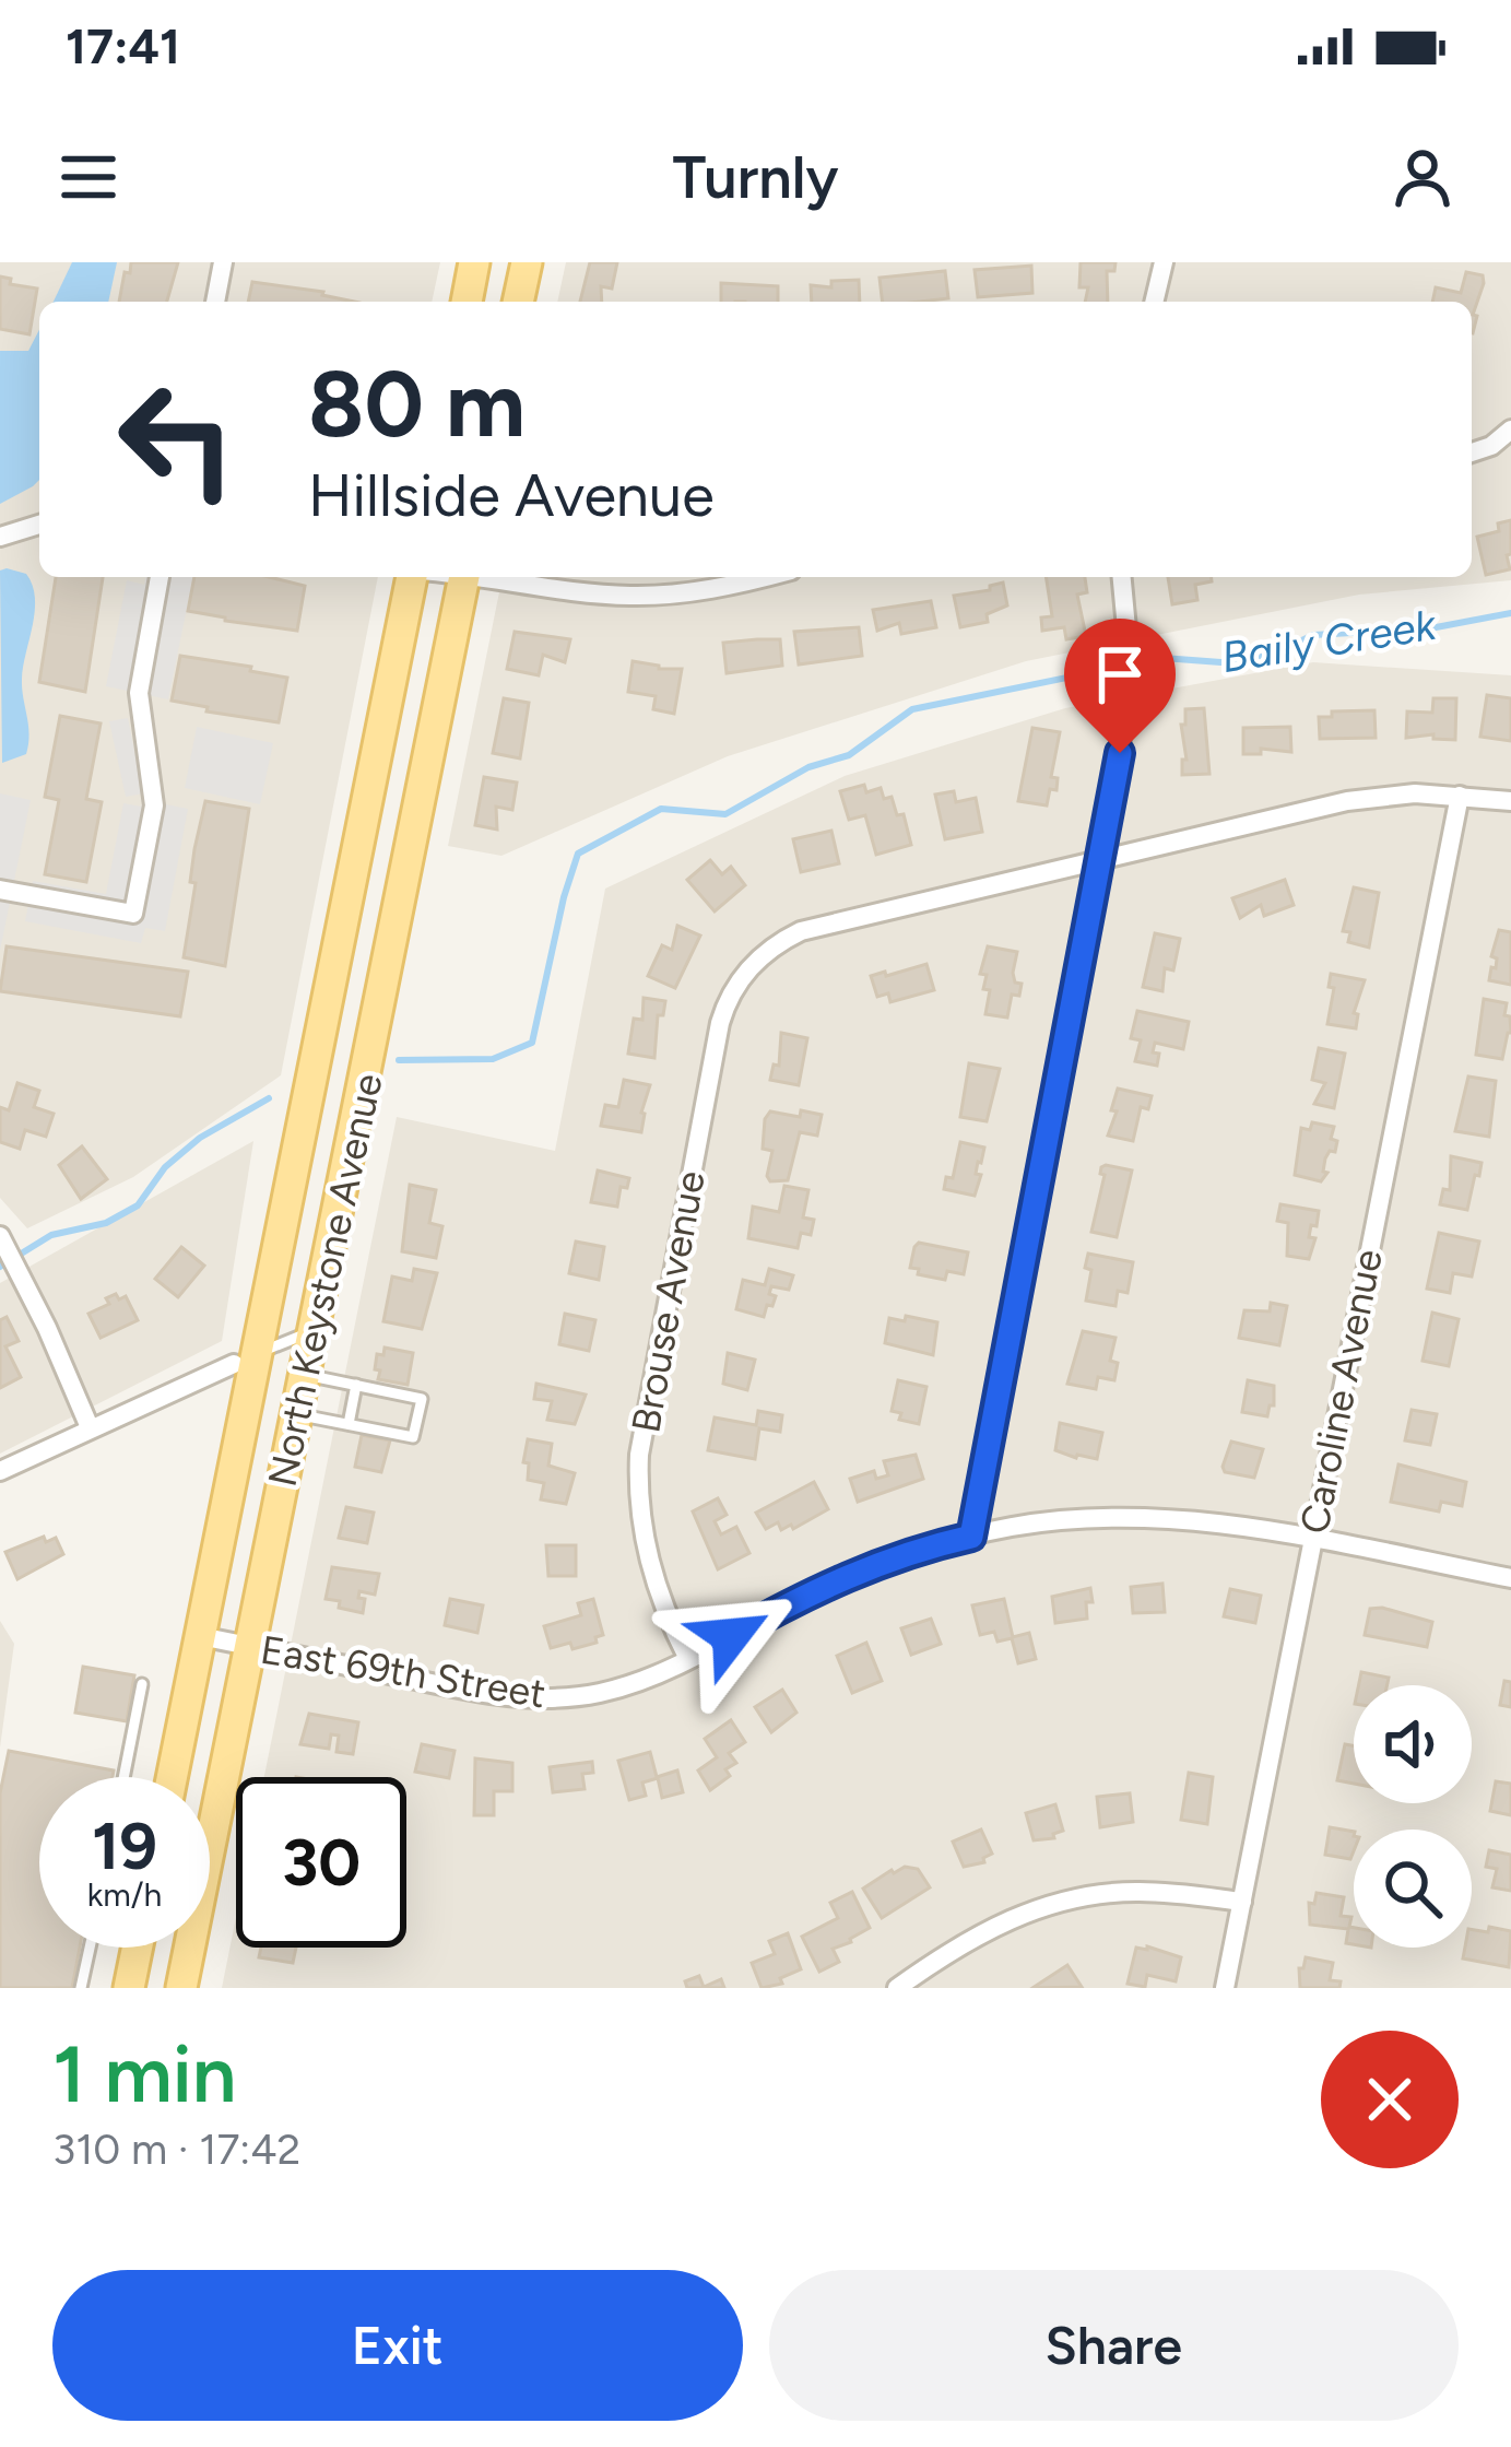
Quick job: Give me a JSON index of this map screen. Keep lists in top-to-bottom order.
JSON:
{
  "streets": {
    "main road": ["North Keystone Avenue"],
    "street": ["Brouse Avenue", "Caroline Avenue", "East 69th Street"]
  },
  "crossings": [
    ["North Keystone Avenue", "East 69th Street"],
    ["Brouse Avenue", "East 69th Street"],
    ["Caroline Avenue", "East 69th Street"]
  ],
  "water": ["Baily Creek"],
  "page": {
    "status": "17:41",
    "header": "Turnly",
    "turn": ["80 m", "Hillside Avenue"],
    "speed": "19 km/h",
    "limit": "30",
    "heading": ["1 min", "310 m · 17:42"],
    "buttons": ["Exit", "Share"]
  }
}
